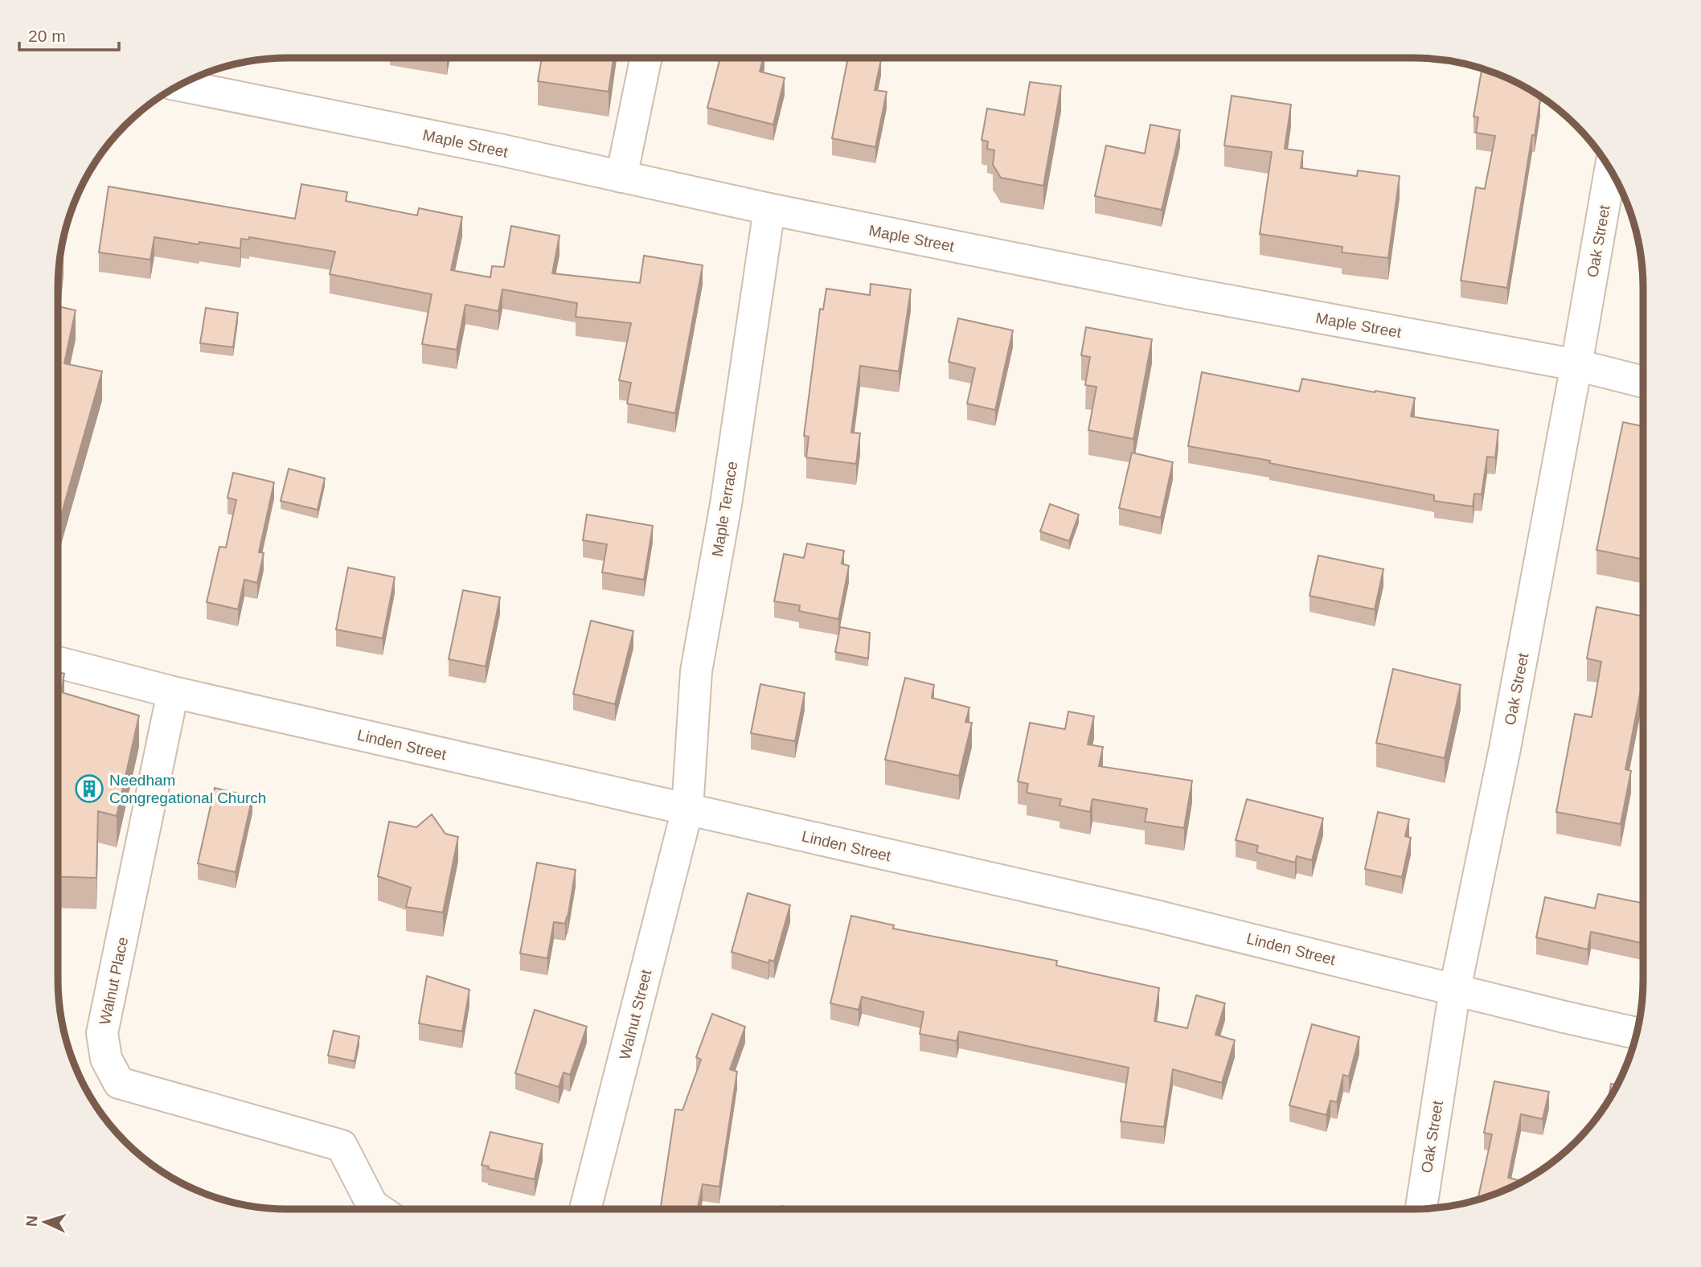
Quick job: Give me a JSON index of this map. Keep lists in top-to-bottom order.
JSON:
{
  "streets": {
    "street": [
      "Maple Street",
      "Oak Street",
      "Maple Terrace",
      "Linden Street",
      "Walnut Place",
      "Walnut Street"
    ]
  },
  "crossings": [
    ["Maple Street", "Oak Street"],
    ["Maple Street", "Maple Terrace"],
    ["Oak Street", "Linden Street"],
    ["Maple Terrace", "Linden Street"],
    ["Maple Terrace", "Walnut Street"],
    ["Linden Street", "Walnut Place"],
    ["Linden Street", "Walnut Street"]
  ],
  "places": {
    "building": ["Needham Congregational Church"]
  },
  "scale_bar": "20 m",
  "north": "left"
}
